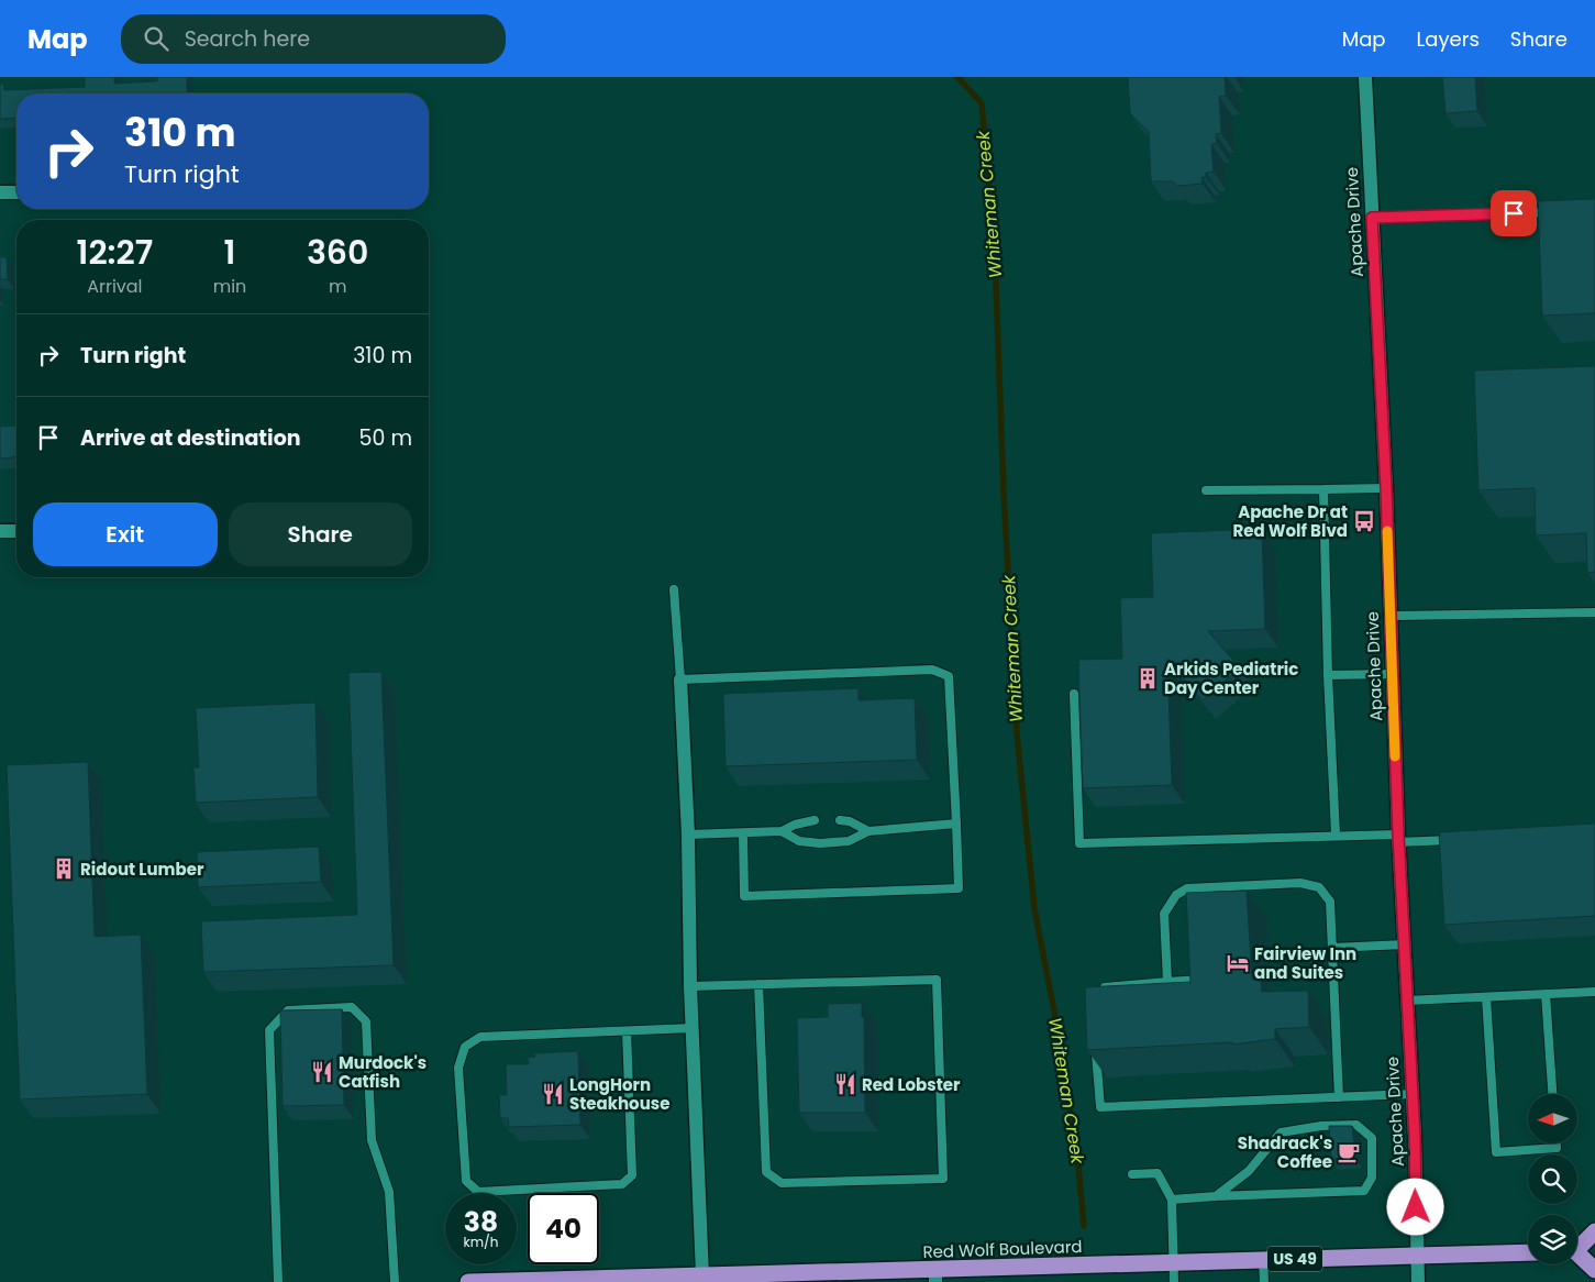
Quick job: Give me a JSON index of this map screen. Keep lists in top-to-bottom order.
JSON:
{
  "streets": {
    "highway": ["Red Wolf Boulevard", "US 49"],
    "street": ["Apache Drive"]
  },
  "crossings": [
    ["Apache Drive", "Red Wolf Boulevard"]
  ],
  "water": ["Whiteman Creek"],
  "places": {
    "bus stop": ["Apache Dr at Red Wolf Blvd"],
    "building": ["Arkids Pediatric Day Center", "Ridout Lumber"],
    "hotel": ["Fairview Inn and Suites"],
    "restaurant": ["Murdock's Catfish", "Red Lobster", "LongHorn Steakhouse"],
    "cafe": ["Shadrack's Coffee"]
  },
  "north": "left",
  "page": {
    "header": "Map",
    "search": "Search here",
    "nav": ["Map", "Layers", "Share"],
    "turn": ["310 m", "Turn right"],
    "eta": [
      "12:27",
      "Arrival",
      "1",
      "min",
      "360",
      "m"
    ],
    "list": [
      {
        "name": "Turn right",
        "value": "310 m"
      },
      {
        "name": "Arrive at destination",
        "value": "50 m"
      }
    ],
    "buttons": ["Exit", "Share"],
    "speed": "38 km/h",
    "limit": "40"
  }
}
